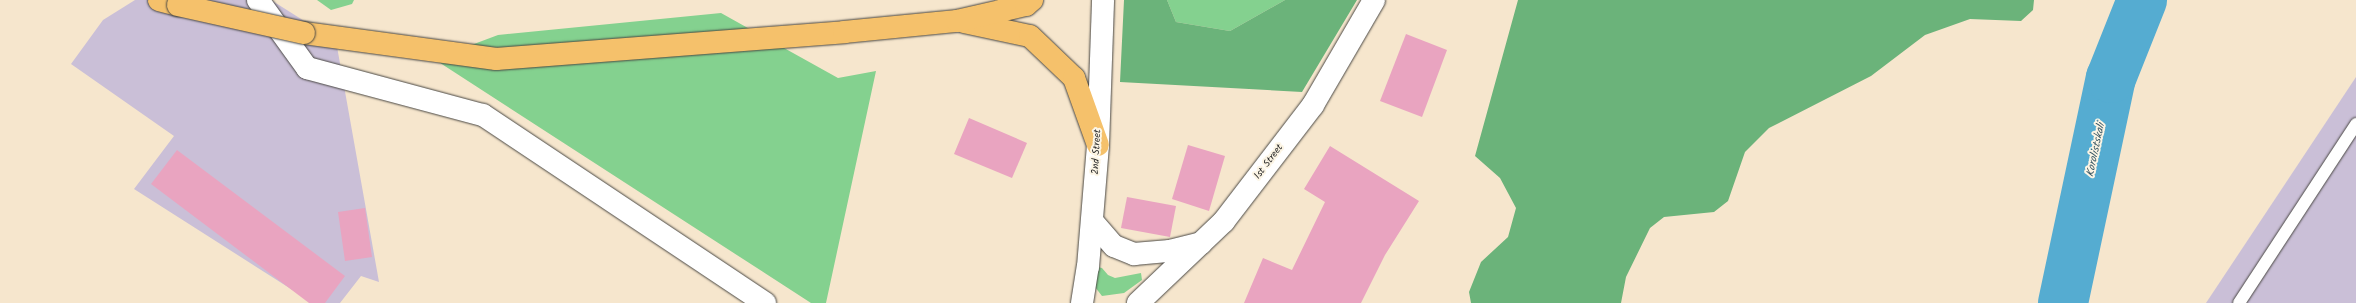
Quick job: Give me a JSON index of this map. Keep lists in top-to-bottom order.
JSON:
{
  "streets": {
    "street": ["2nd Street", "1st Street"]
  },
  "water": ["Korolistskali"]
}
